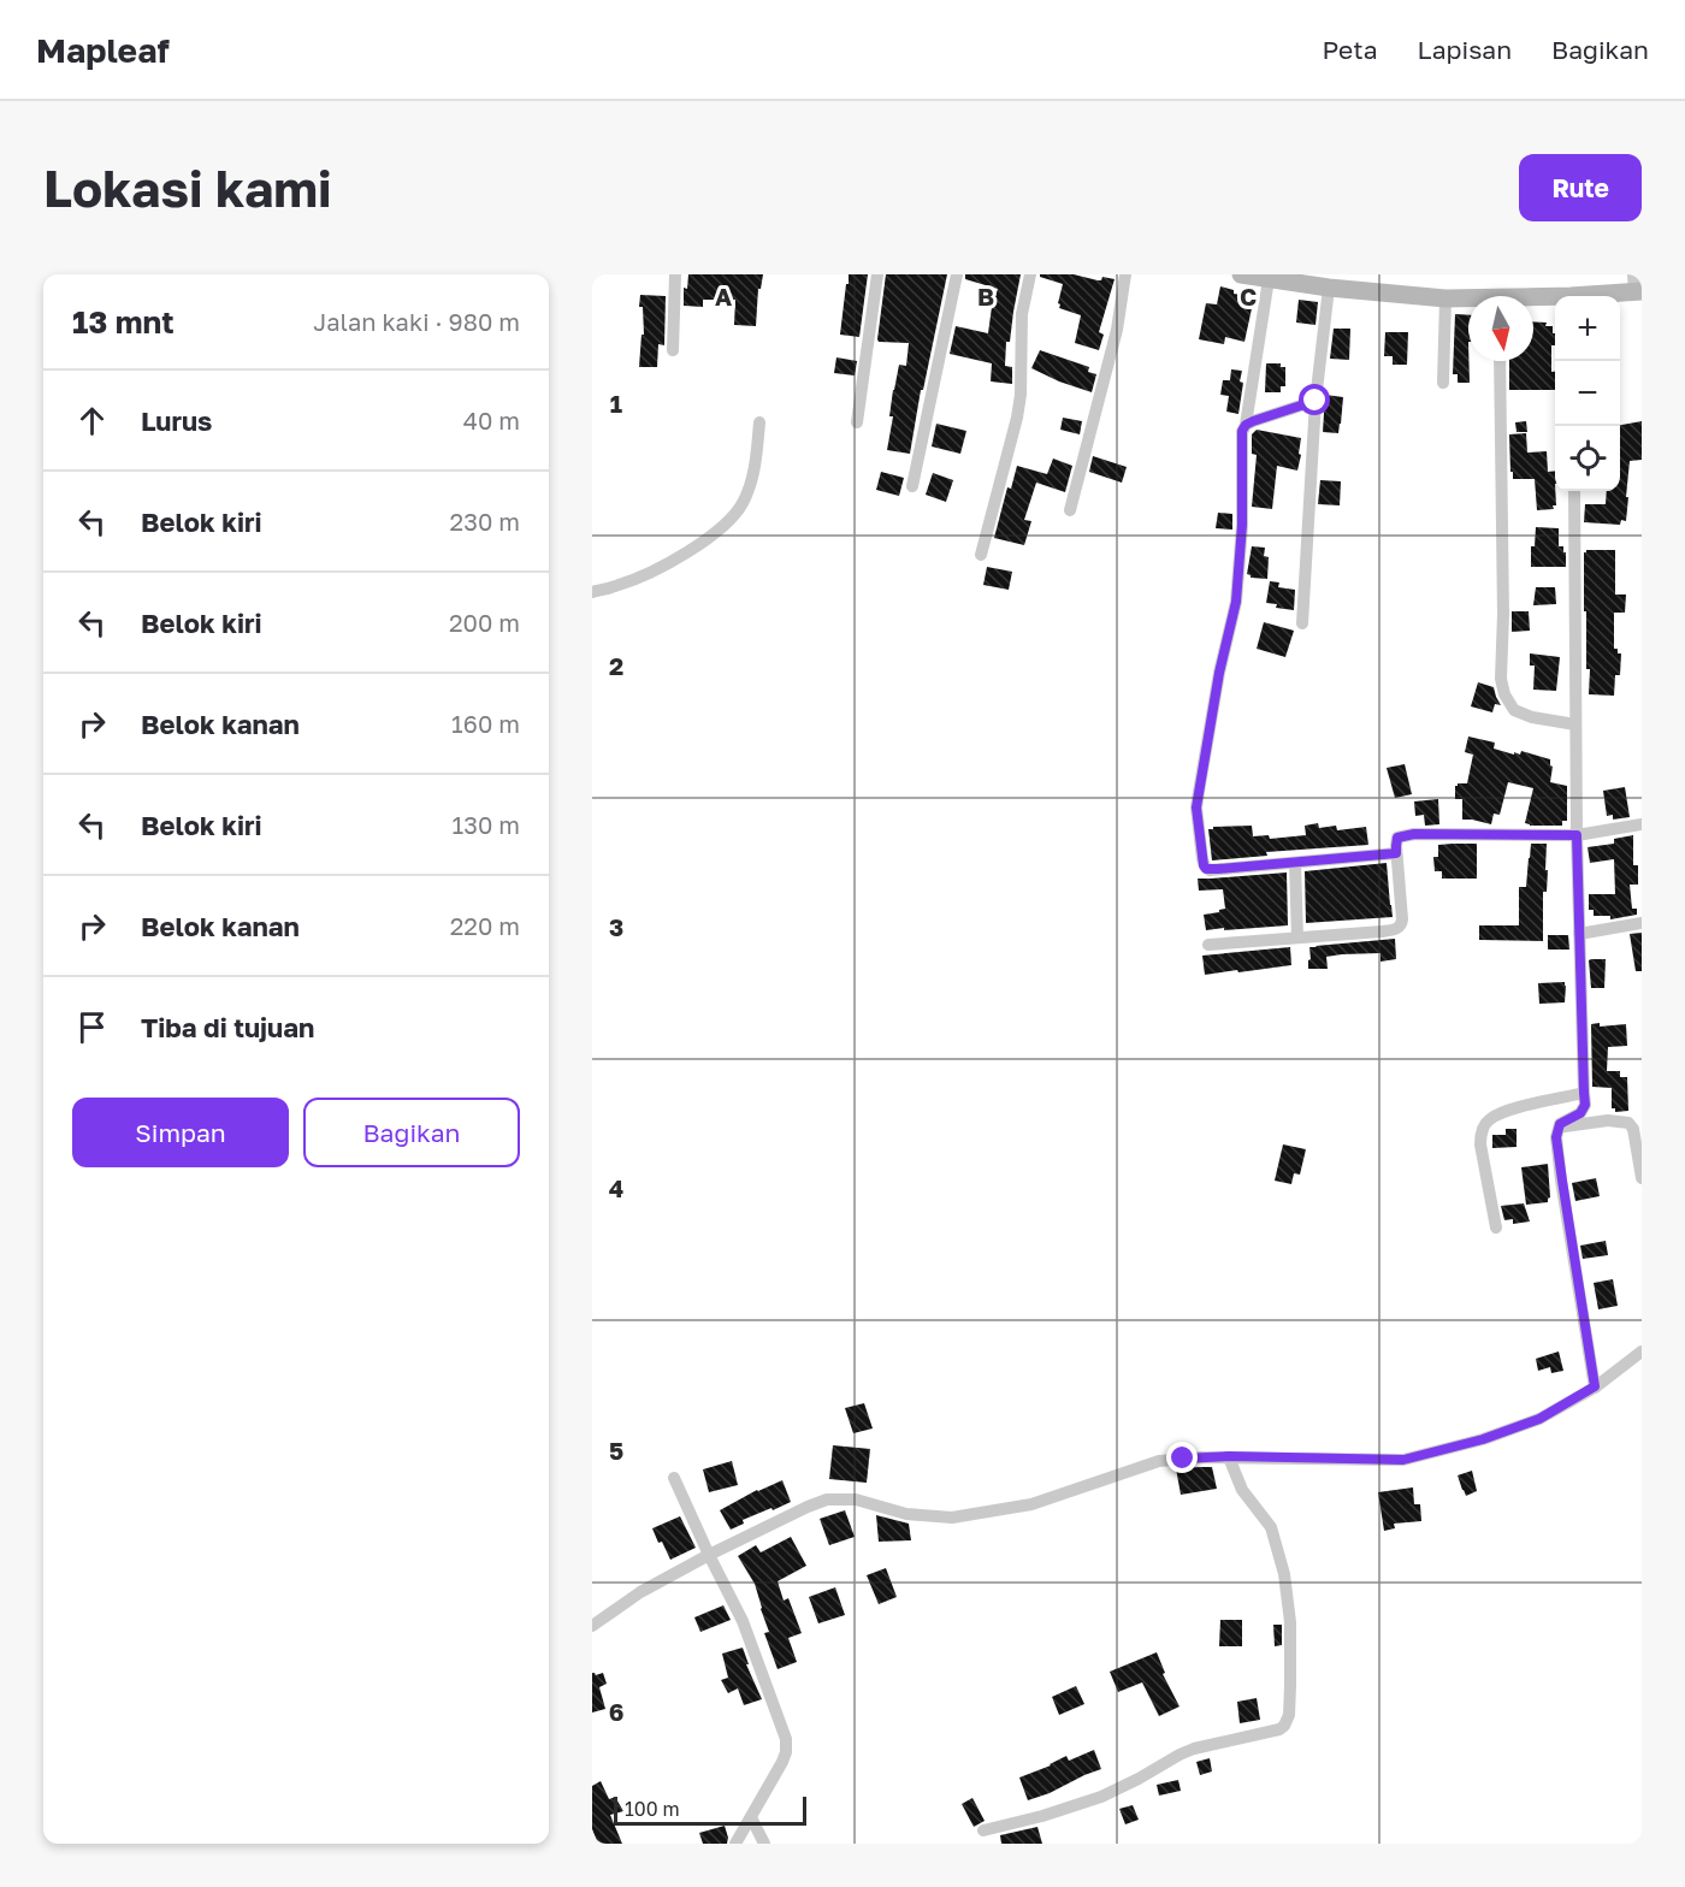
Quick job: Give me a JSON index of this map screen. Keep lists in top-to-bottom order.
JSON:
{
  "scale_bar": "100 m",
  "north": "bottom",
  "page": {
    "header": "Mapleaf",
    "nav": ["Peta", "Lapisan", "Bagikan"],
    "buttons": [
      "Rute",
      ["Simpan", "Bagikan"]
    ],
    "title": "Lokasi kami",
    "heading": ["13 mnt", "Jalan kaki · 980 m"],
    "map_buttons": ["+", "−"],
    "list": [
      ["Lurus", "40 m"],
      ["Belok kiri", "230 m"],
      ["Belok kiri", "200 m"],
      ["Belok kanan", "160 m"],
      ["Belok kiri", "130 m"],
      ["Belok kanan", "220 m"],
      "Tiba di tujuan"
    ],
    "scale": "100 m"
  },
  "grid": {
    "columns": ["A", "B", "C"],
    "rows": [
      "1",
      "2",
      "3",
      "4",
      "5",
      "6"
    ]
  }
}
